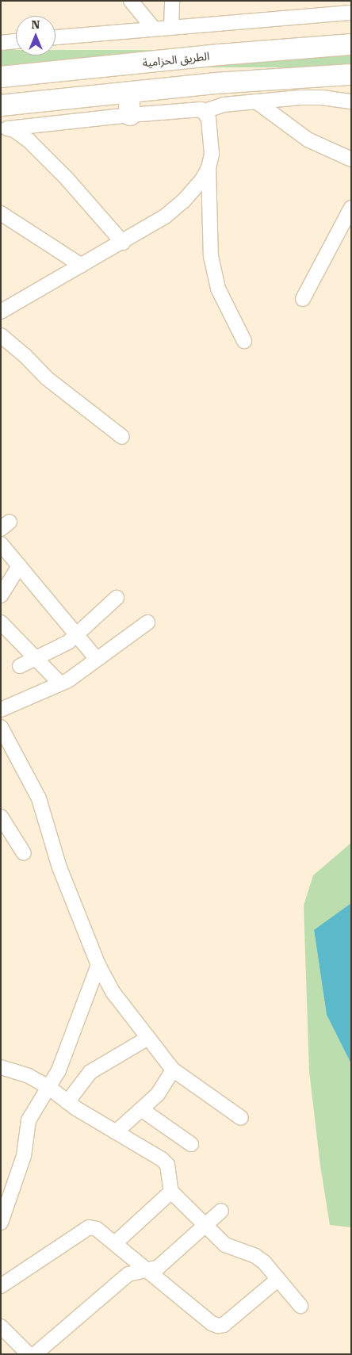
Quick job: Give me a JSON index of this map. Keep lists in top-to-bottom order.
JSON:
{
  "streets": {
    "highway": ["الطريق الحزامية"]
  },
  "north": "top"
}
